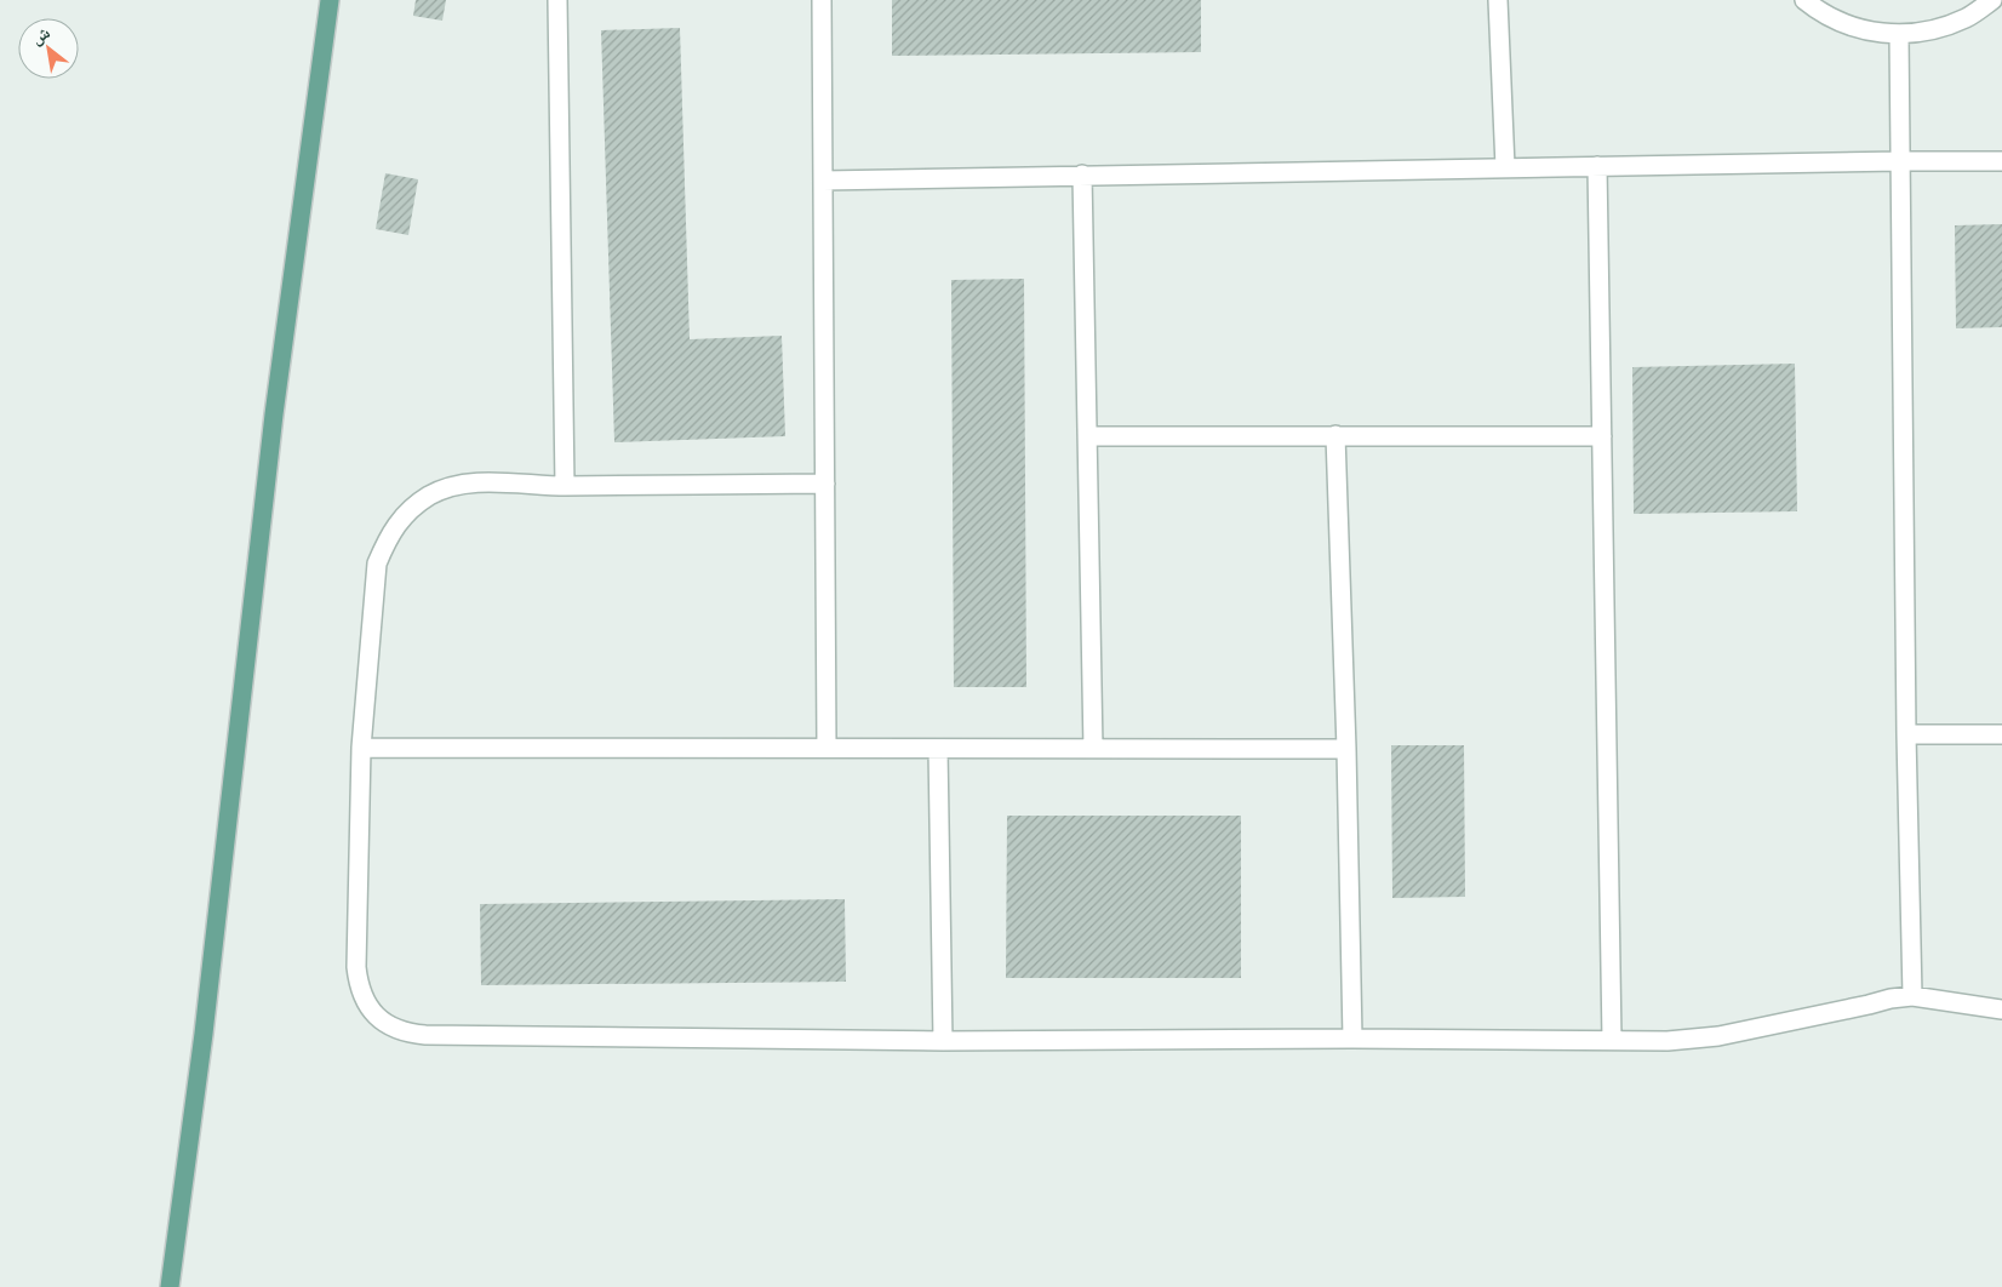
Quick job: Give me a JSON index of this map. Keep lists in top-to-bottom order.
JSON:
{
  "north": "top left"
}
